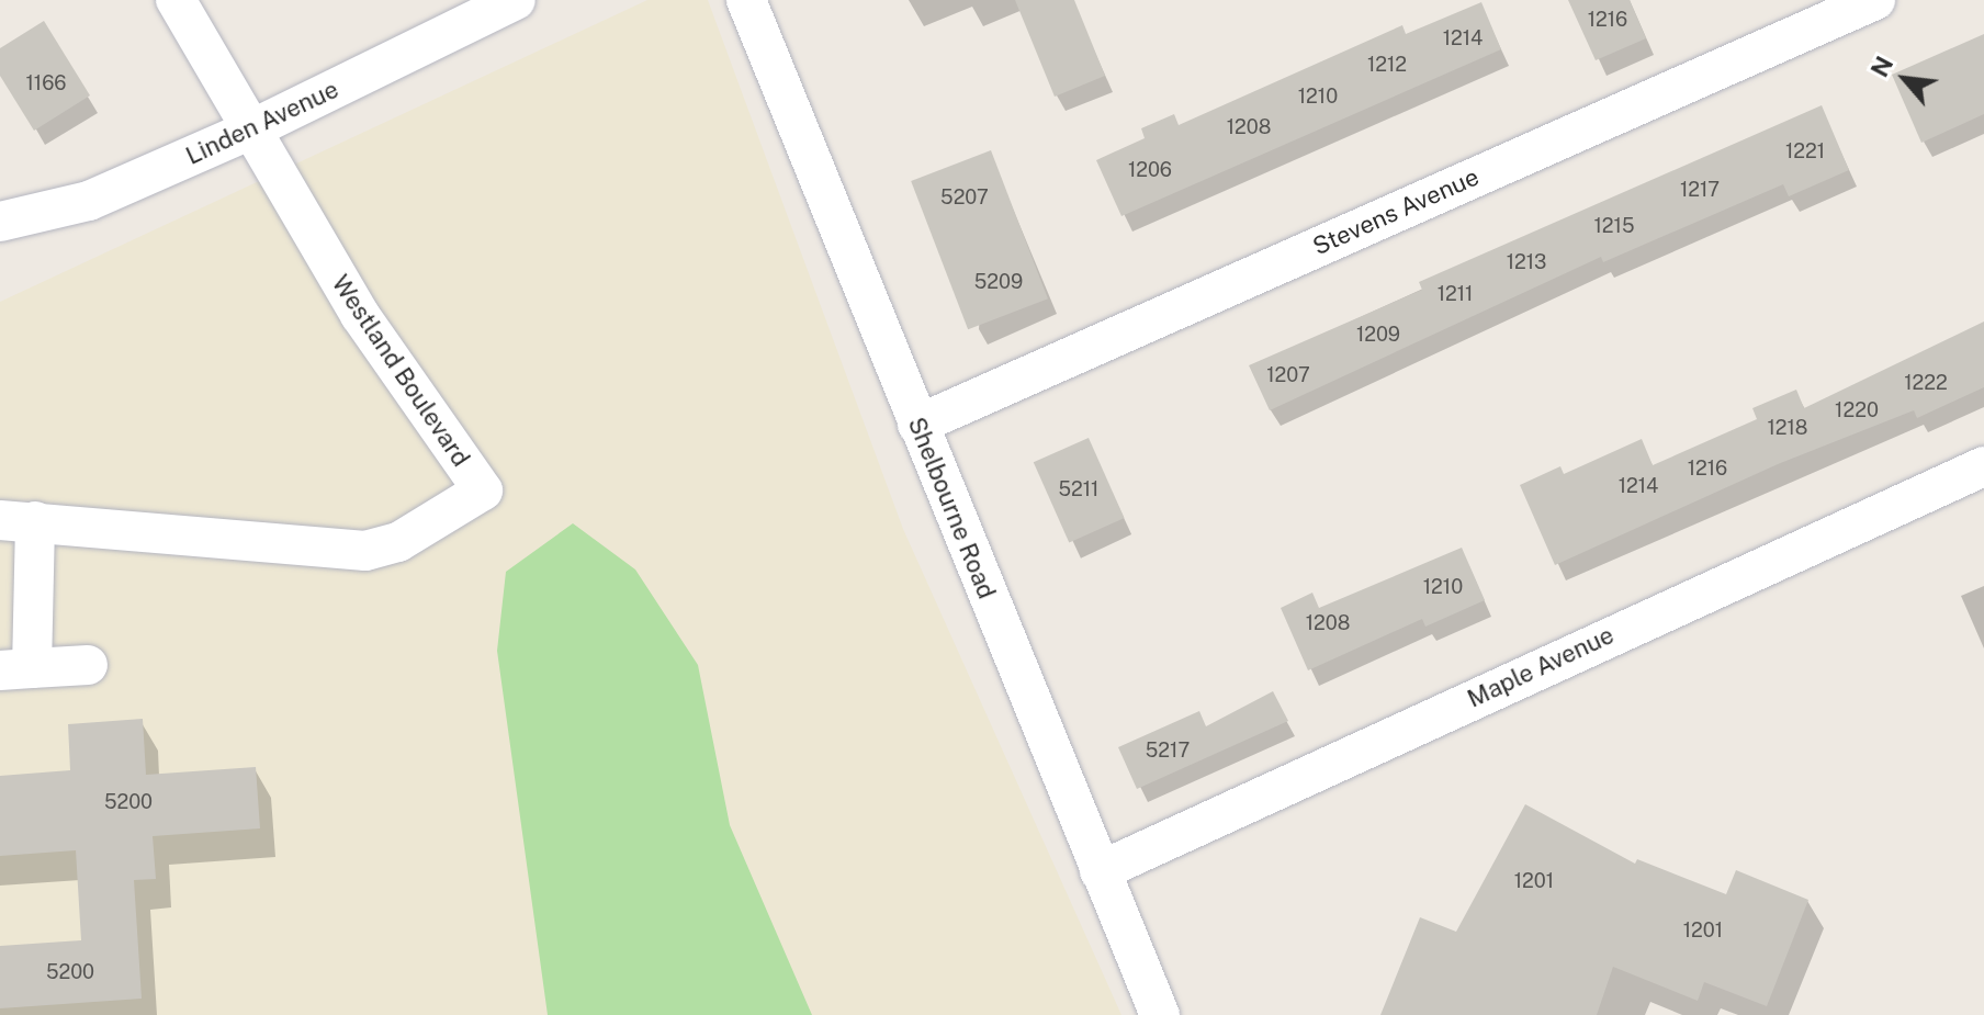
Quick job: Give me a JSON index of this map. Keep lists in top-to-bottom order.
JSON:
{
  "streets": {
    "street": [
      "Linden Avenue",
      "Stevens Avenue",
      "Westland Boulevard",
      "Shelbourne Road",
      "Maple Avenue"
    ]
  },
  "crossings": [
    ["Linden Avenue", "Westland Boulevard"],
    ["Stevens Avenue", "Shelbourne Road"],
    ["Shelbourne Road", "Maple Avenue"]
  ],
  "house_numbers": [
    "1216",
    "1214",
    "1212",
    "1166",
    "1210",
    "1208",
    "1221",
    "1206",
    "1217",
    "5207",
    "1215",
    "1213",
    "5209",
    "1211",
    "1209",
    "1207",
    "1222",
    "1220",
    "1218",
    "1216",
    "1214",
    "5211",
    "1210",
    "1208",
    "5217",
    "5200",
    "1201",
    "1201",
    "5200"
  ],
  "north": "top left"
}
